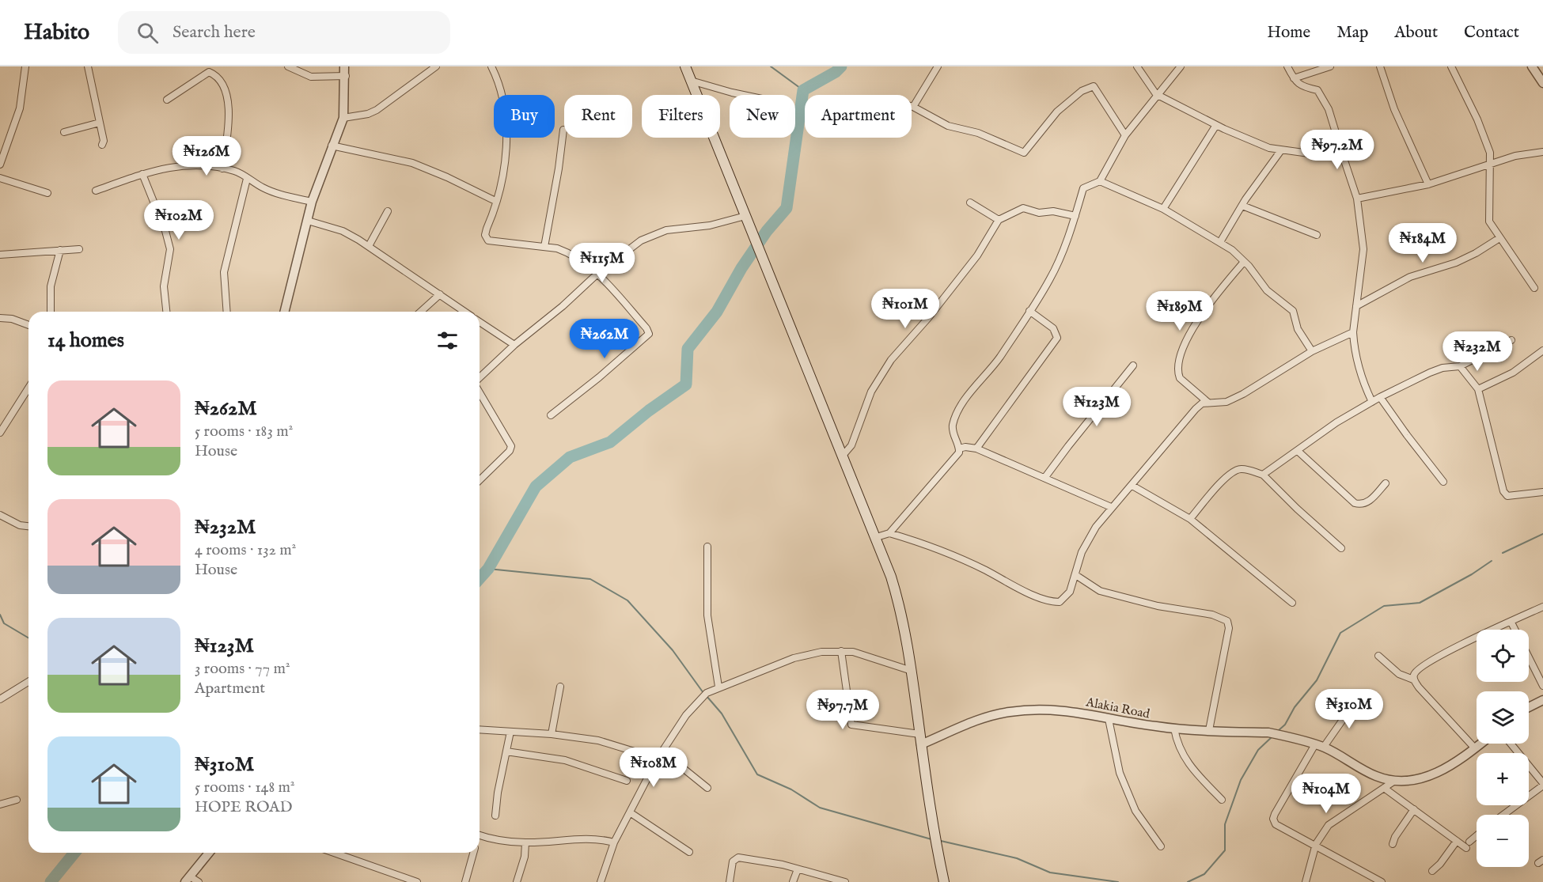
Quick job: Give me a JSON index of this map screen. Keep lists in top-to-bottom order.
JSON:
{
  "streets": {
    "street": ["Alakia Road"]
  },
  "page": {
    "header": "Habito",
    "search": "Search here",
    "nav": [
      "Home",
      "Map",
      "About",
      "Contact"
    ],
    "chip": [
      "Buy",
      "Rent",
      "Filters",
      "New",
      "Apartment"
    ],
    "price": [
      "₦97.2M",
      "₦126M",
      "₦102M",
      "₦184M",
      "₦115M",
      "₦101M",
      "₦189M",
      "₦262M",
      "₦232M",
      "₦123M",
      "₦310M",
      "₦97.7M",
      "₦108M",
      "₦104M"
    ],
    "heading": "14 homes",
    "list": [
      {
        "name": "₦262M",
        "note": "5 rooms · 183 m² · House"
      },
      {
        "name": "₦232M",
        "note": "4 rooms · 132 m² · House"
      },
      {
        "name": "₦123M",
        "note": "3 rooms · 77 m² · Apartment"
      },
      {
        "name": "₦310M",
        "note": "5 rooms · 148 m² · HOPE ROAD"
      }
    ],
    "map_buttons": ["+", "−"]
  }
}
